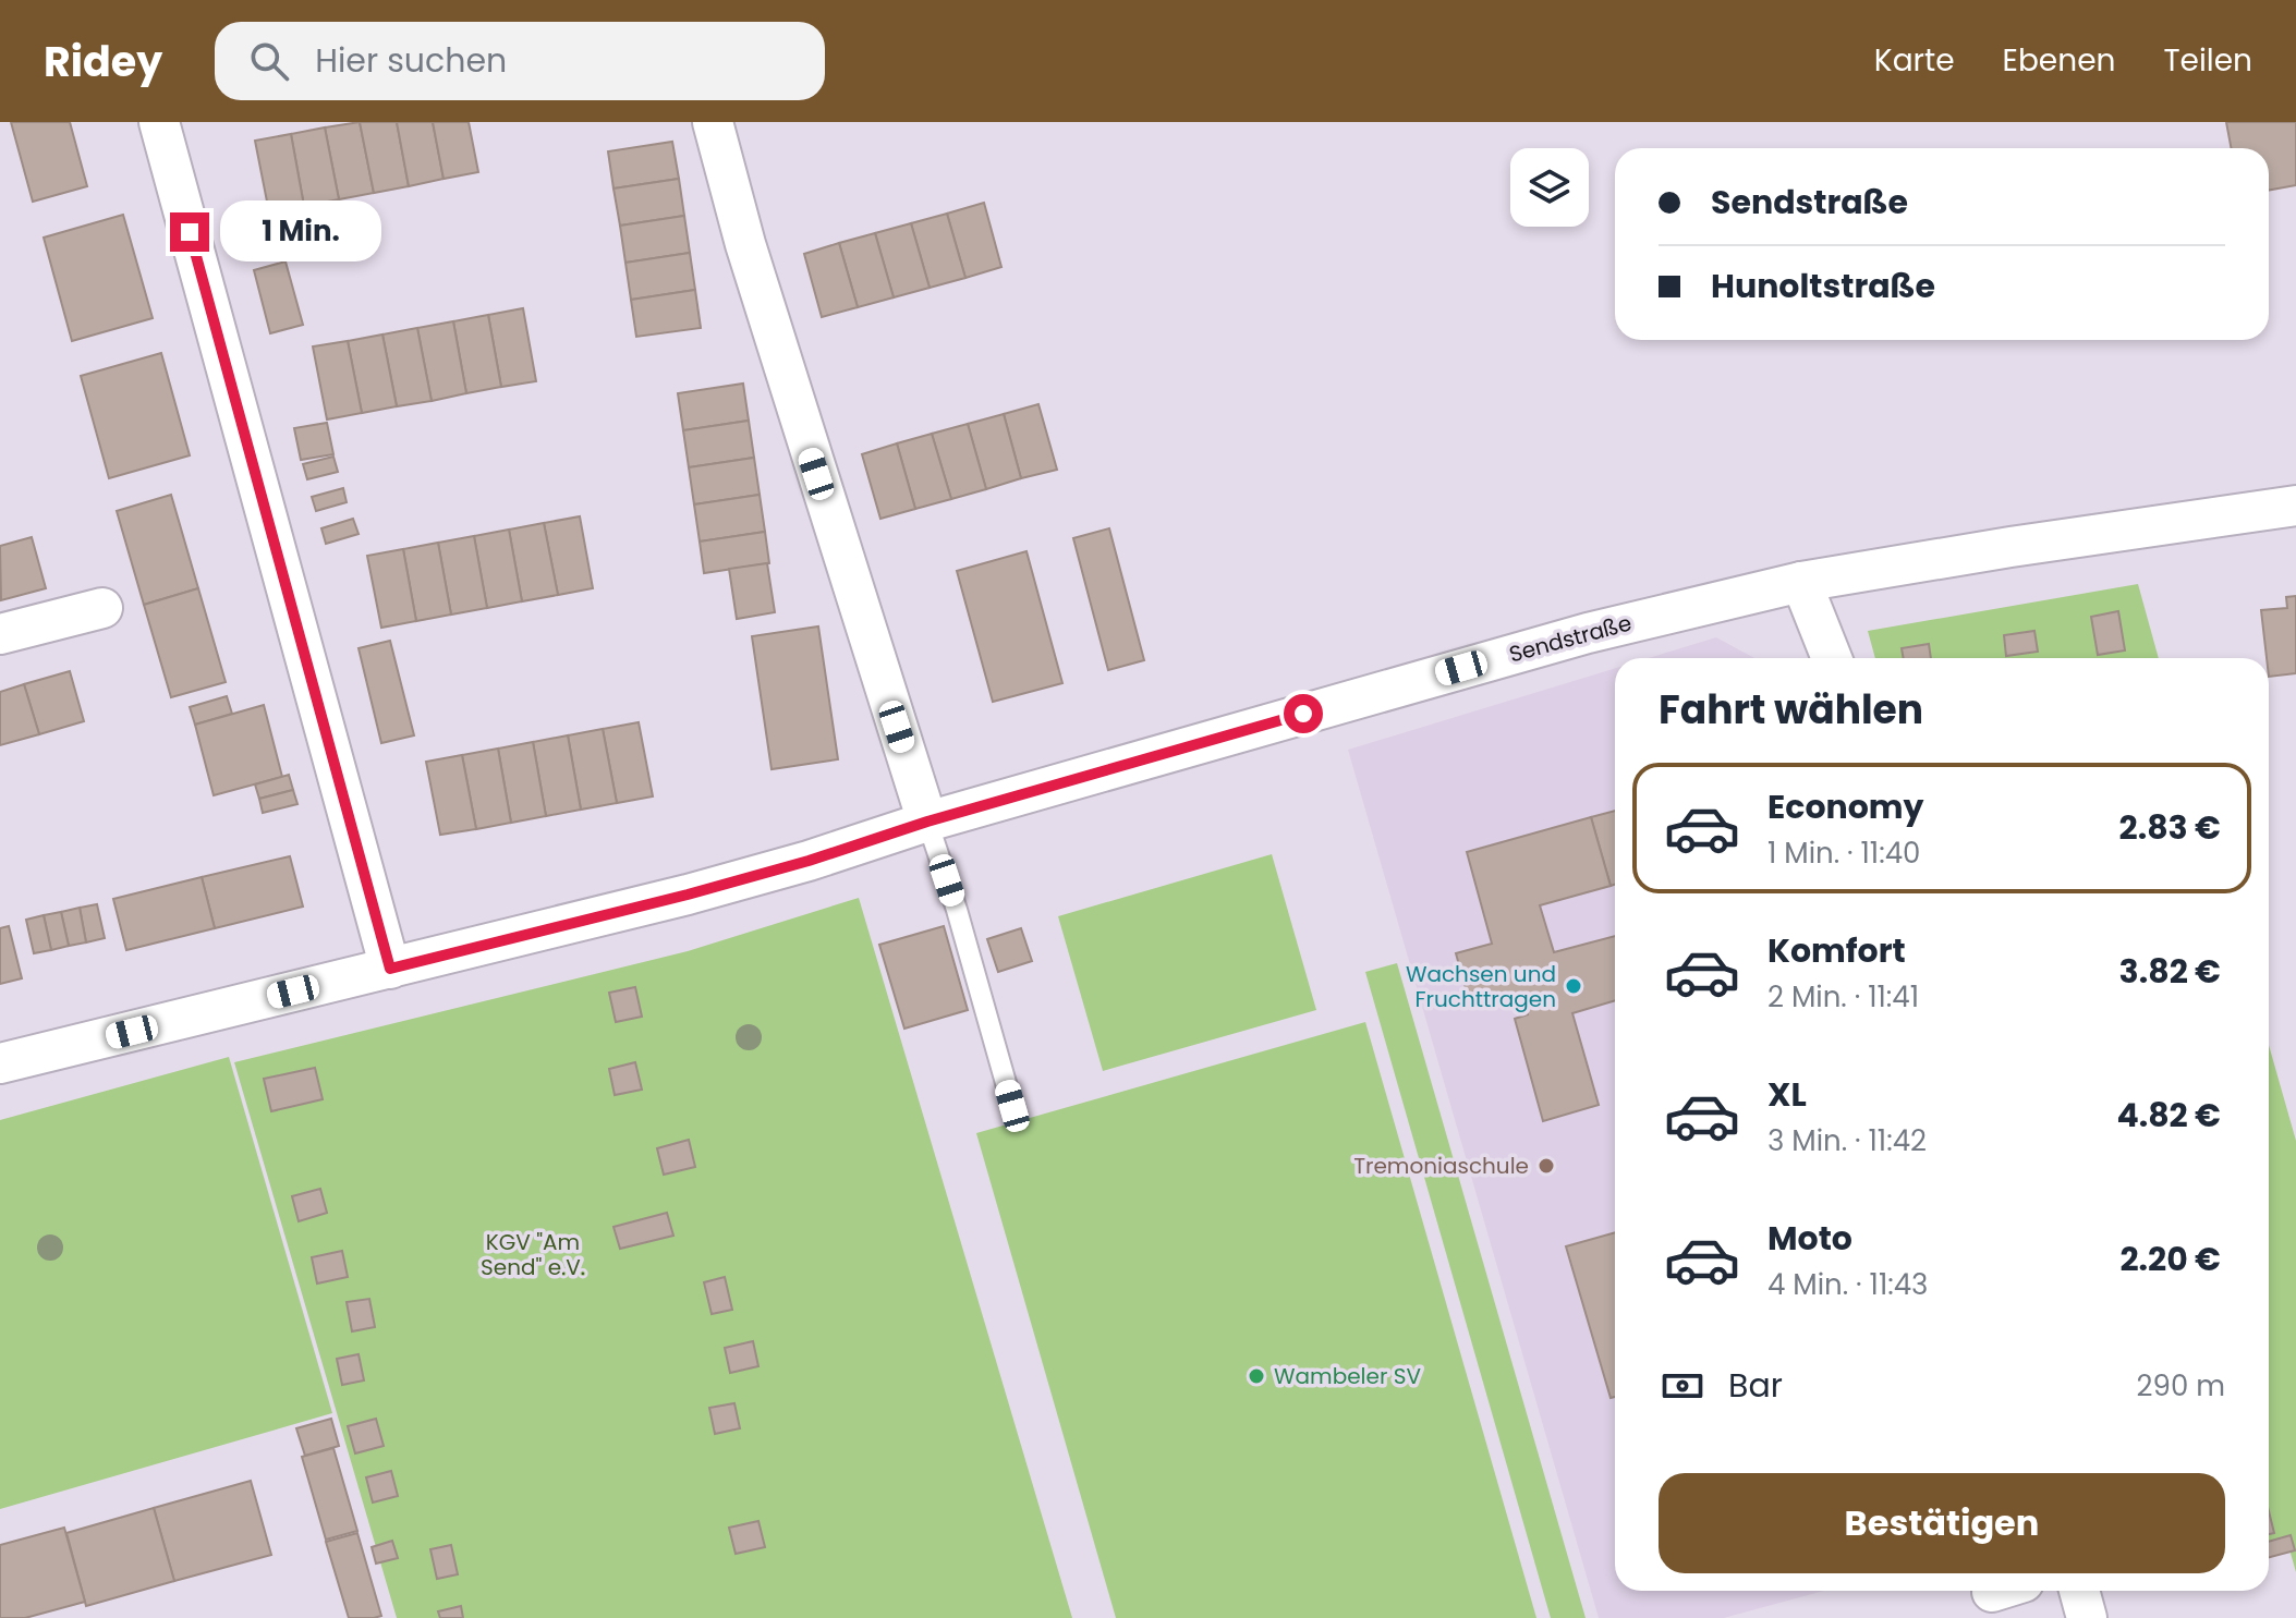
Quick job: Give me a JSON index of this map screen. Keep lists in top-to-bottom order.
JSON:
{
  "streets": {
    "street": ["Sendstraße"]
  },
  "parks": ["KGV \"Am Send\" e.V."],
  "places": ["Wachsen und Fruchttragen", "Tremoniaschule", "Wambeler SV"],
  "page": {
    "header": "Ridey",
    "search": "Hier suchen",
    "nav": ["Karte", "Ebenen", "Teilen"],
    "banner": ["Sendstraße", "Hunoltstraße"],
    "bubble": "1 Min.",
    "heading": "Fahrt wählen",
    "list": [
      {
        "name": "Economy",
        "note": "1 Min. · 11:40",
        "value": "2.83 €"
      },
      {
        "name": "Komfort",
        "note": "2 Min. · 11:41",
        "value": "3.82 €"
      },
      {
        "name": "XL",
        "note": "3 Min. · 11:42",
        "value": "4.82 €"
      },
      {
        "name": "Moto",
        "note": "4 Min. · 11:43",
        "value": "2.20 €"
      }
    ],
    "pay": ["Bar", "290 m"],
    "buttons": "Bestätigen"
  }
}
